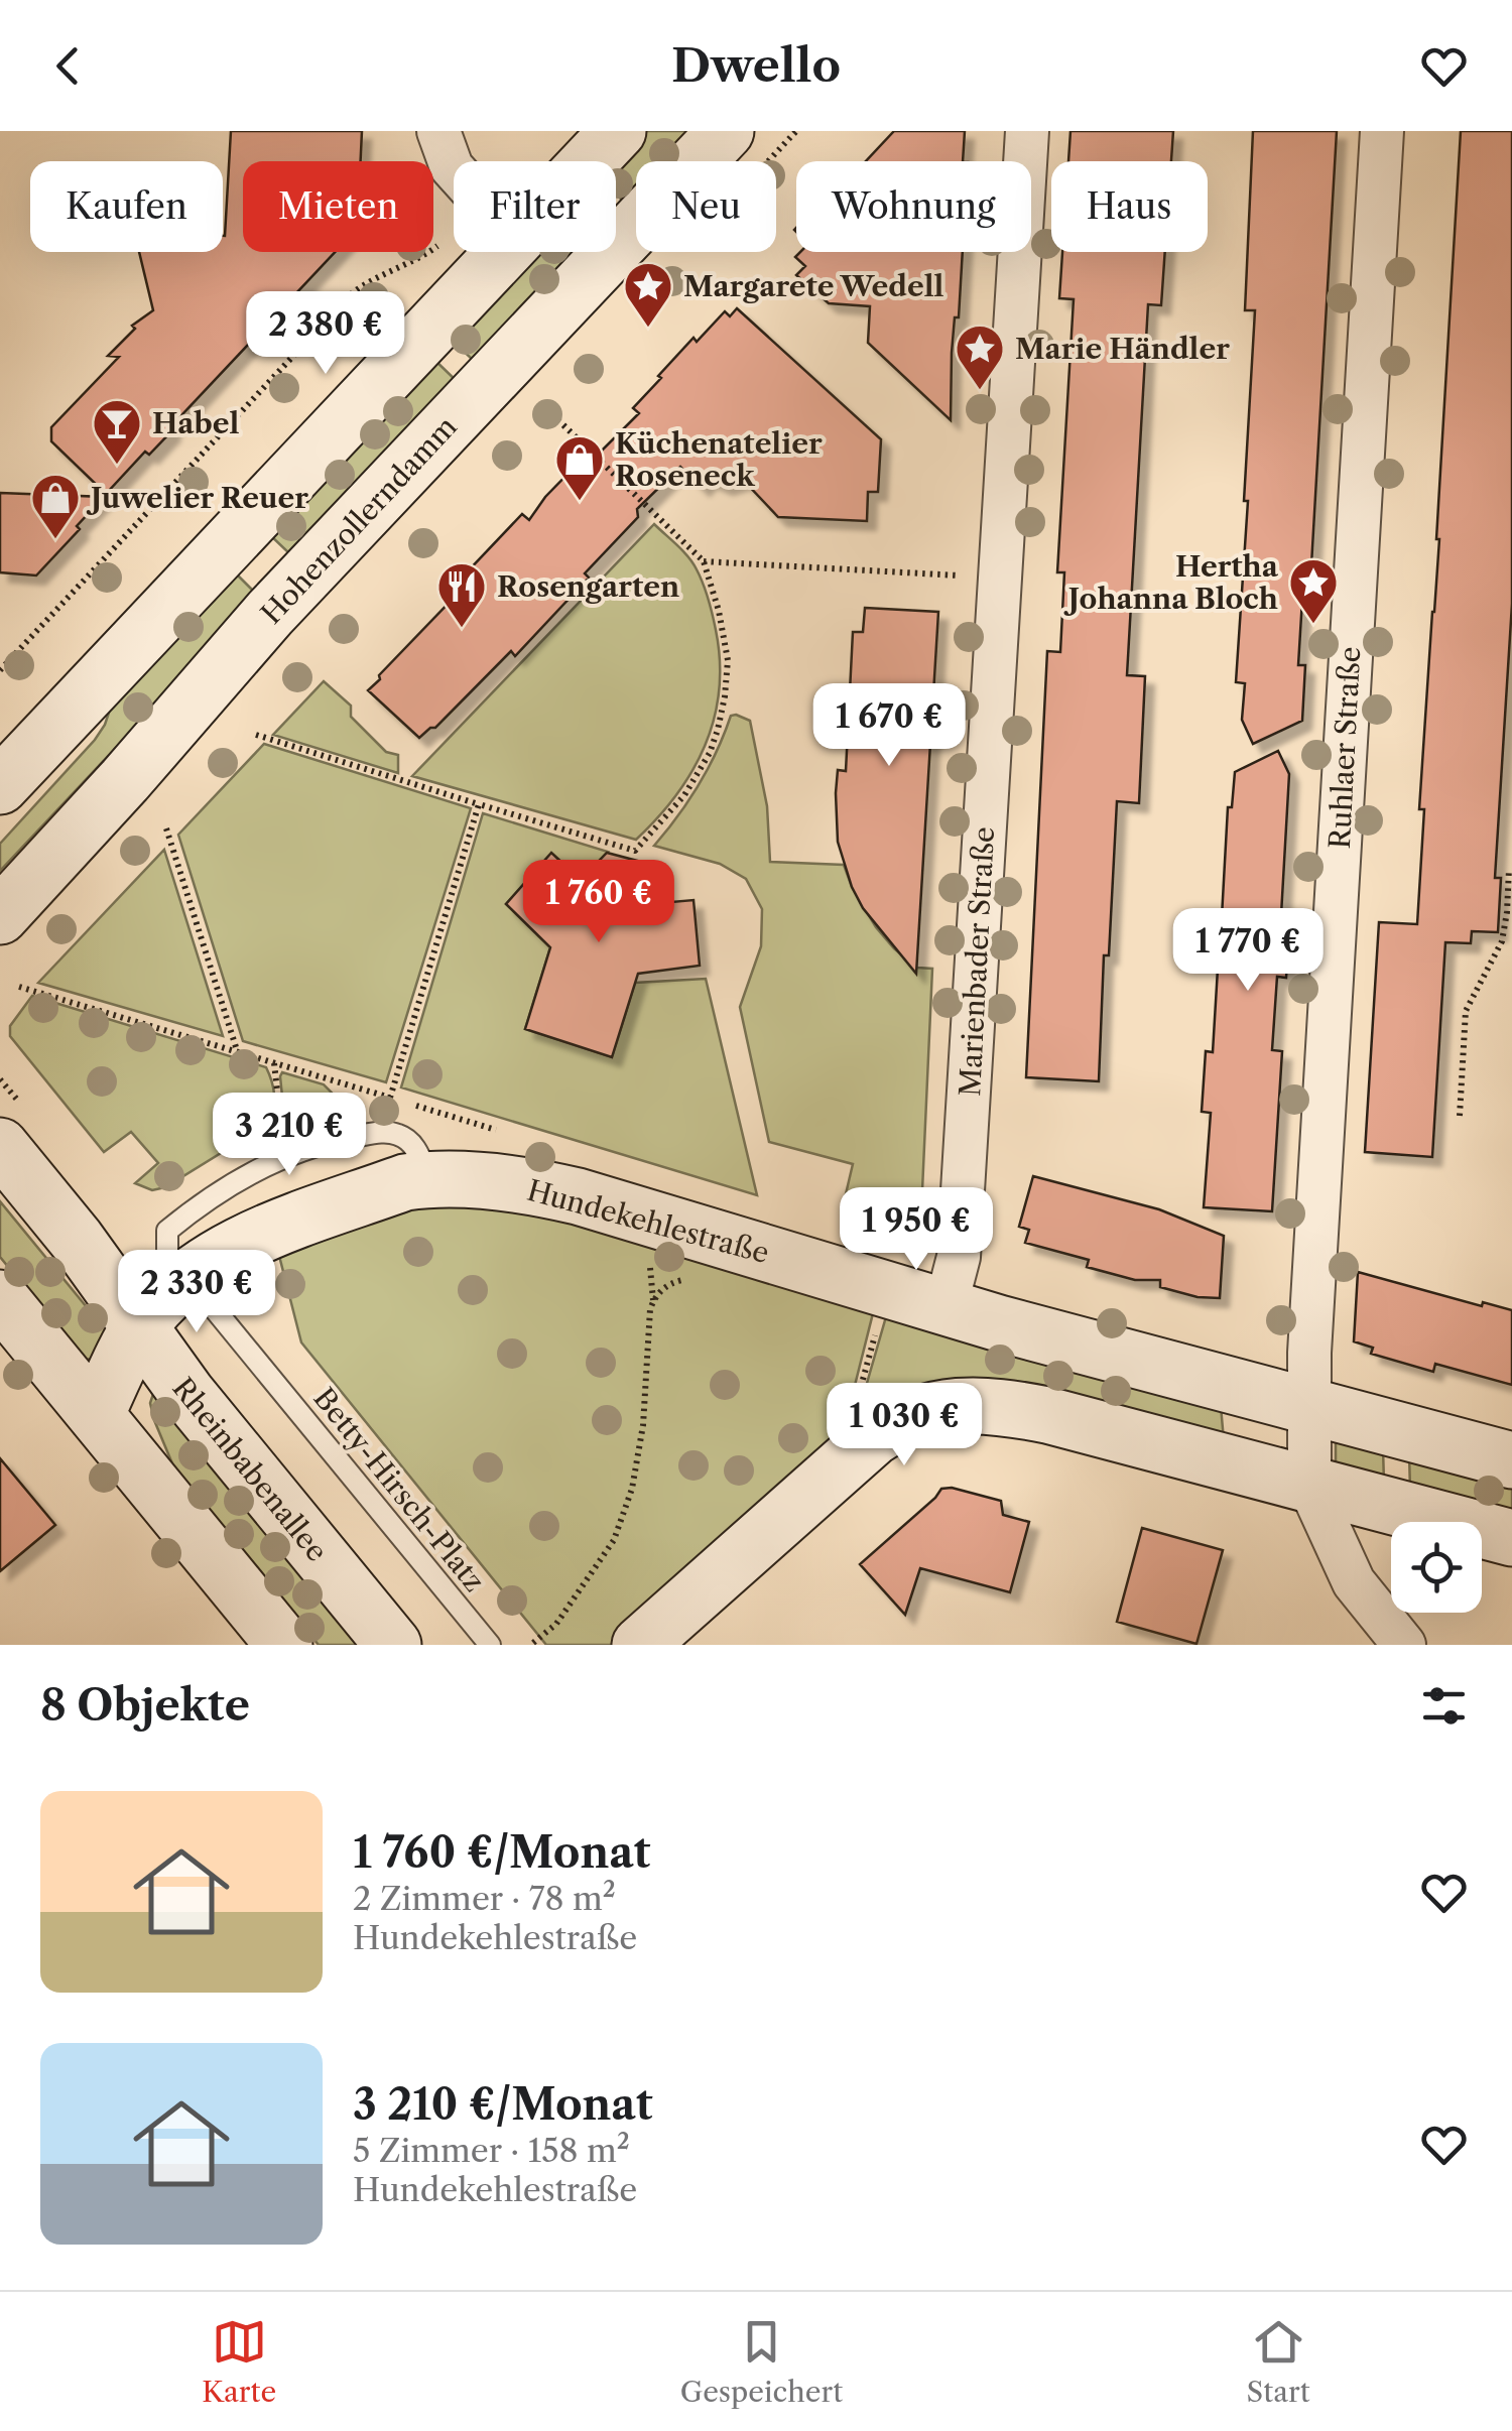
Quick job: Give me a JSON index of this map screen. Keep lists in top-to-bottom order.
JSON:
{
  "streets": {
    "main road": ["Hohenzollerndamm", "Hundekehlestraße", "Rheinbabenallee"],
    "street": ["Ruhlaer Straße", "Marienbader Straße"],
    "lane": ["Betty-Hirsch-Platz"]
  },
  "crossings": [
    ["Ruhlaer Straße", "Hundekehlestraße"],
    ["Marienbader Straße", "Hundekehlestraße"],
    ["Hundekehlestraße", "Rheinbabenallee"],
    ["Hundekehlestraße", "Betty-Hirsch-Platz"],
    ["Rheinbabenallee", "Betty-Hirsch-Platz"]
  ],
  "places": {
    "place": ["Margarete Wedell", "Marie Händler", "Hertha Johanna Bloch"],
    "bar": ["Habel"],
    "shop": ["Küchenatelier Roseneck", "Juwelier Reuer"],
    "restaurant": ["Rosengarten"]
  },
  "page": {
    "header": "Dwello",
    "chip": [
      "Kaufen",
      "Mieten",
      "Filter",
      "Neu",
      "Wohnung",
      "Haus"
    ],
    "price": [
      "2 380 €",
      "1 670 €",
      "1 760 €",
      "1 770 €",
      "3 210 €",
      "1 950 €",
      "2 330 €",
      "1 030 €"
    ],
    "heading": "8 Objekte",
    "list": [
      {
        "name": "1 760 €/Monat",
        "note": "2 Zimmer · 78 m² · Hundekehlestraße"
      },
      {
        "name": "3 210 €/Monat",
        "note": "5 Zimmer · 158 m² · Hundekehlestraße"
      }
    ],
    "tabs": ["Karte", "Gespeichert", "Start"]
  }
}
